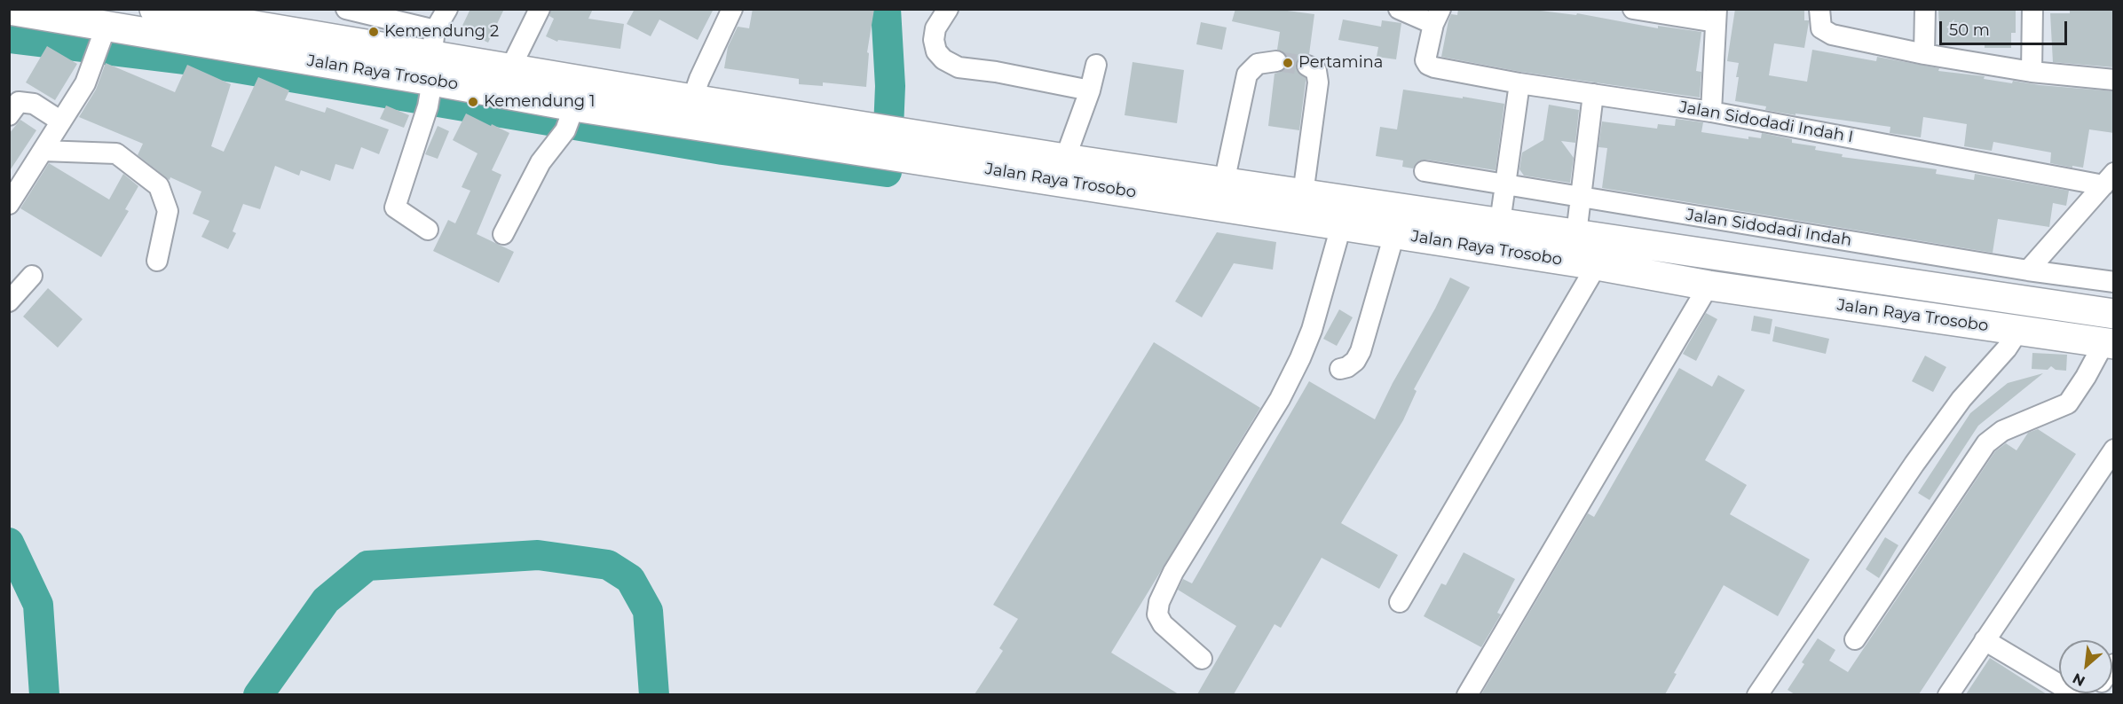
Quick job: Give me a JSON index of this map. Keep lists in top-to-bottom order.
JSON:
{
  "streets": {
    "highway": ["Jalan Raya Trosobo"],
    "street": ["Jalan Sidodadi Indah I", "Jalan Sidodadi Indah"]
  },
  "places": ["Kemendung 2", "Pertamina", "Kemendung 1"],
  "scale_bar": "50 m",
  "north": "bottom left"
}
